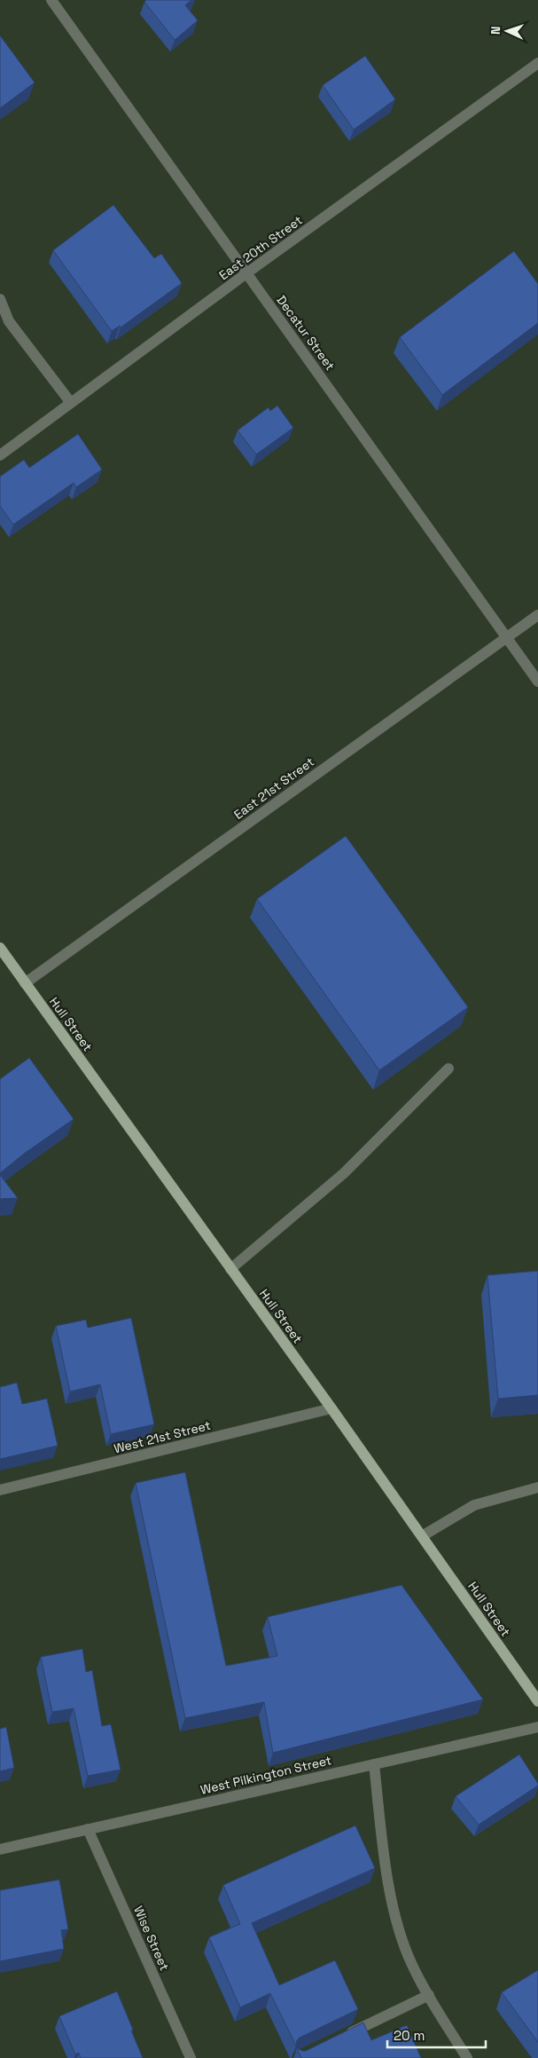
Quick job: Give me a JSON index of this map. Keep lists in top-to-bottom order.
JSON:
{
  "streets": {
    "main road": ["Hull Street"],
    "street": [
      "East 20th Street",
      "Decatur Street",
      "East 21st Street",
      "West 21st Street",
      "West Pilkington Street",
      "Wise Street"
    ]
  },
  "crossings": [
    ["East 20th Street", "Decatur Street"],
    ["Decatur Street", "East 21st Street"],
    ["East 21st Street", "Hull Street"],
    ["Hull Street", "West 21st Street"],
    ["West Pilkington Street", "Wise Street"]
  ],
  "scale_bar": "20 m",
  "north": "left"
}
